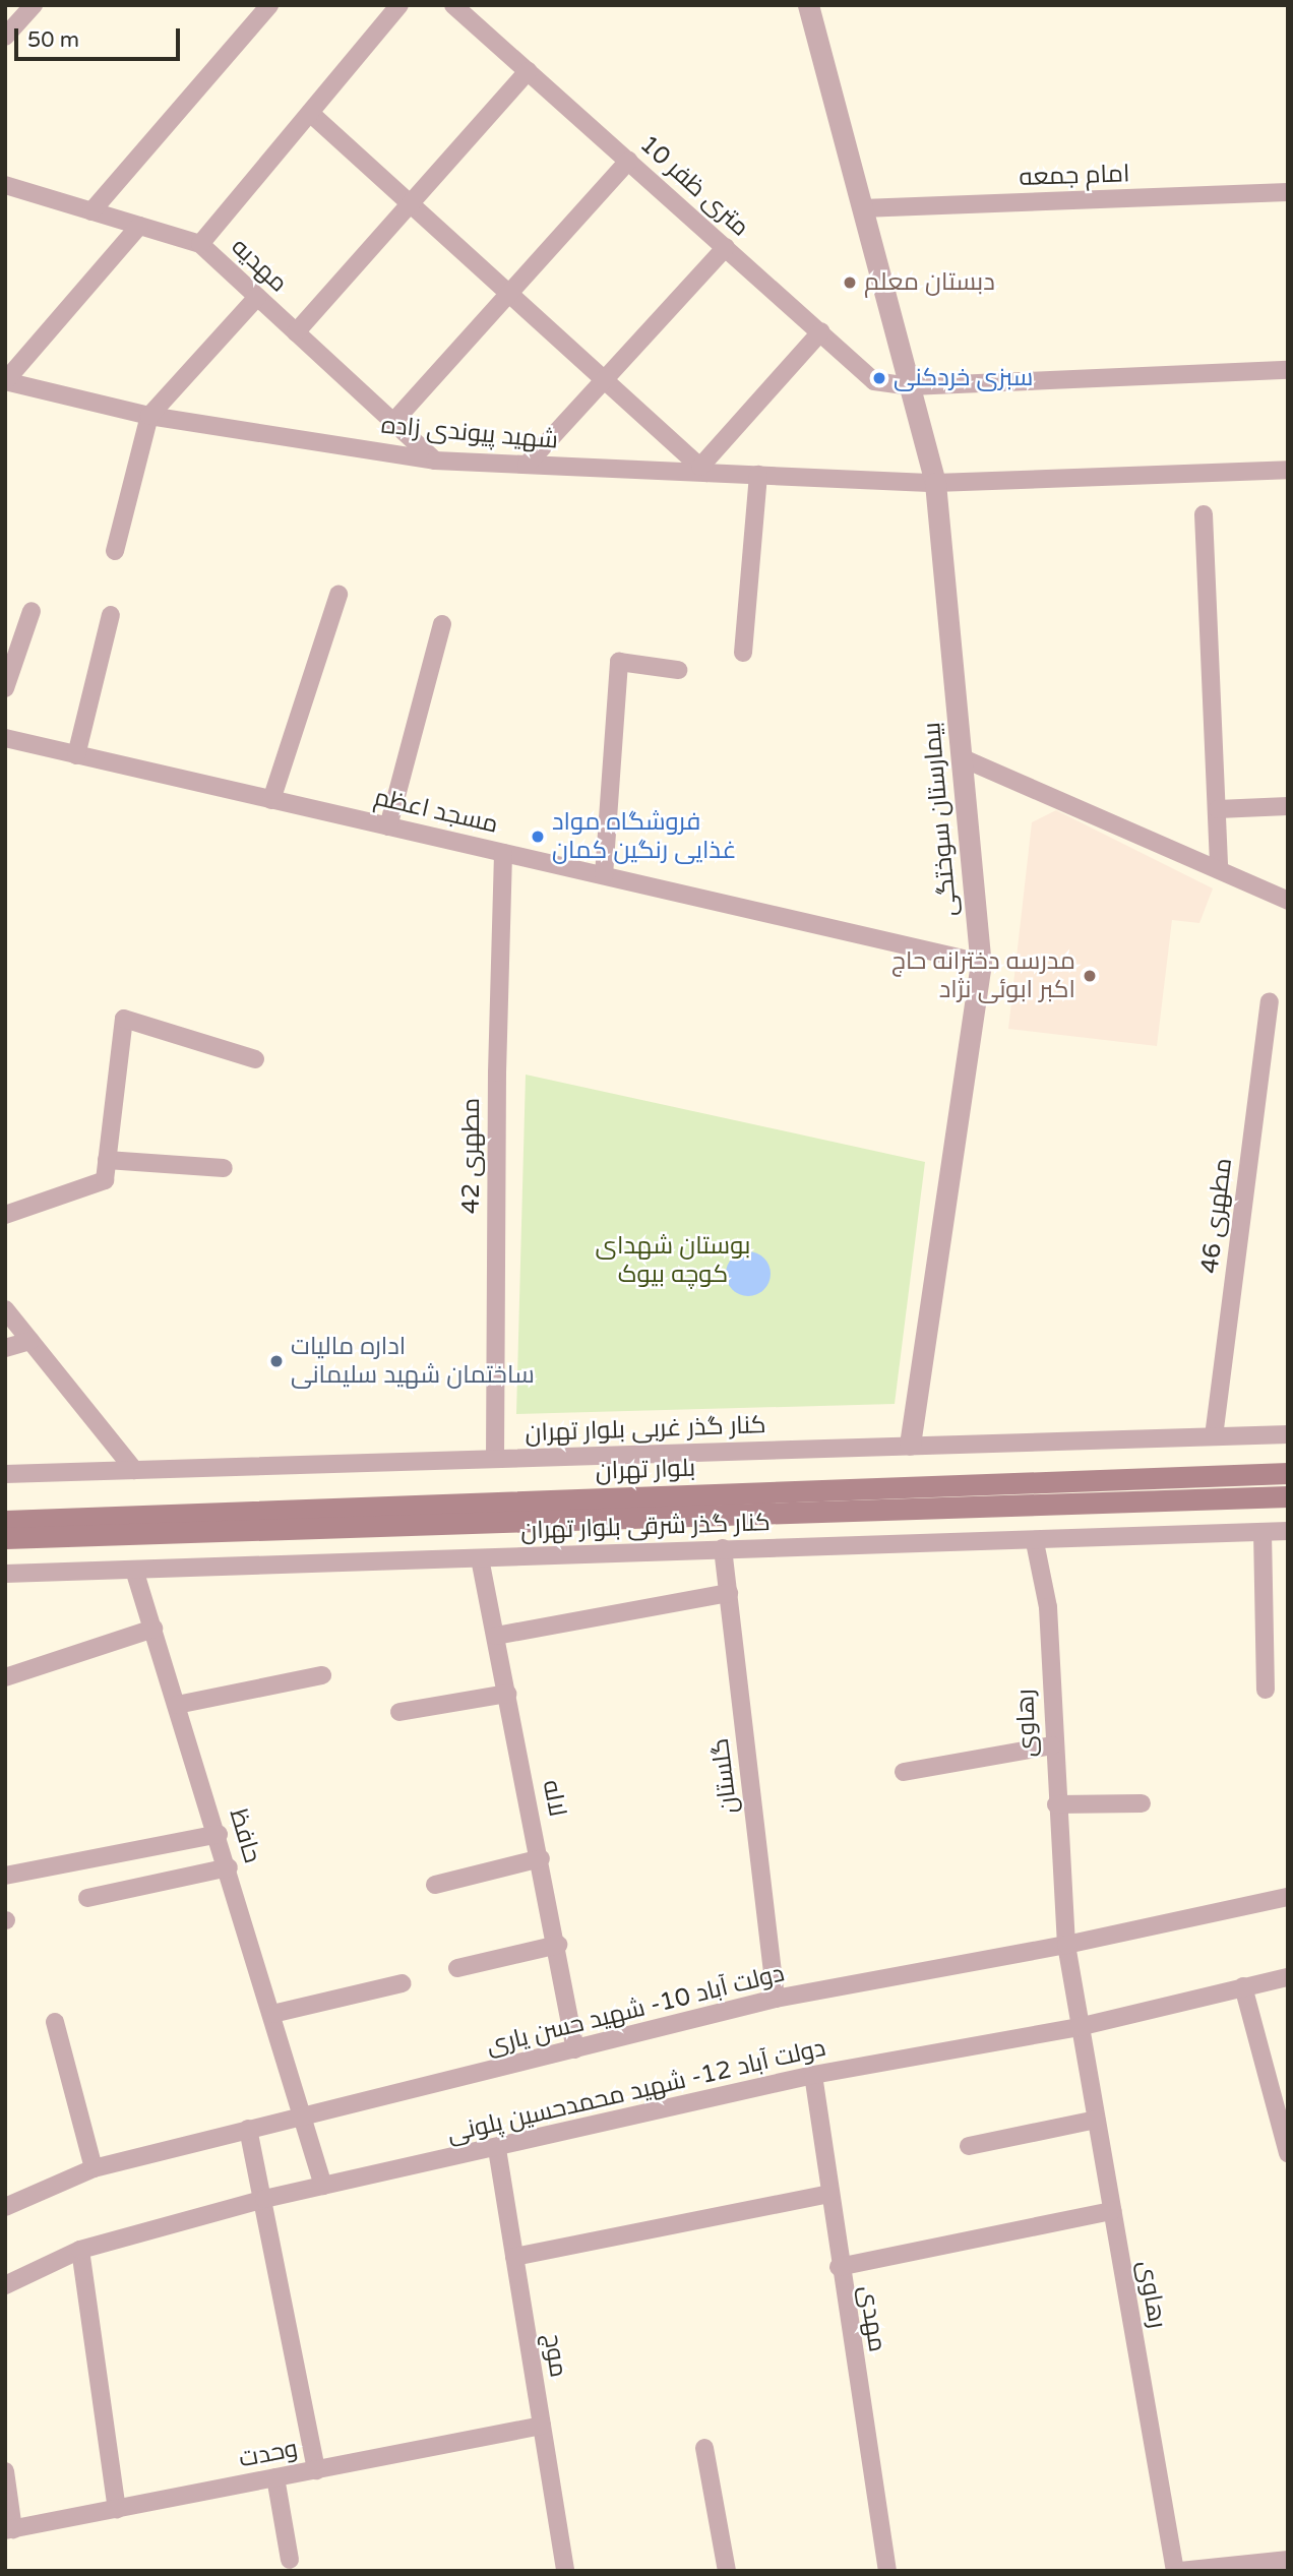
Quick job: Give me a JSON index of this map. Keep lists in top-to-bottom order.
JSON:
{
  "streets": {
    "main road": ["بلوار تهران"],
    "street": [
      "امام جمعه",
      "10 متری ظفر",
      "مهدیه",
      "شهید پیوندی زاده",
      "مسجد اعظم",
      "بیمارستان سوختگی",
      "مطهری 42",
      "مطهری 46",
      "کنار گذر غربی بلوار تهران",
      "کنار گذر شرقی بلوار تهران",
      "رهاوی",
      "گلستان",
      "لاله",
      "حافظ",
      "دولت آباد 10- شهید حسن یاری",
      "دولت آباد 12- شهید محمدحسین پلونی",
      "مهدی",
      "موج",
      "وحدت"
    ]
  },
  "crossings": [
    ["امام جمعه", "بیمارستان سوختگی"],
    ["10 متری ظفر", "بیمارستان سوختگی"],
    ["مهدیه", "شهید پیوندی زاده"],
    ["شهید پیوندی زاده", "بیمارستان سوختگی"],
    ["مسجد اعظم", "بیمارستان سوختگی"],
    ["مسجد اعظم", "مطهری 42"],
    ["بیمارستان سوختگی", "کنار گذر غربی بلوار تهران"],
    ["مطهری 42", "کنار گذر غربی بلوار تهران"],
    ["مطهری 46", "کنار گذر غربی بلوار تهران"],
    ["کنار گذر شرقی بلوار تهران", "رهاوی"],
    ["کنار گذر شرقی بلوار تهران", "گلستان"],
    ["کنار گذر شرقی بلوار تهران", "لاله"],
    ["کنار گذر شرقی بلوار تهران", "حافظ"],
    ["رهاوی", "دولت آباد 10- شهید حسن یاری"],
    ["رهاوی", "دولت آباد 12- شهید محمدحسین پلونی"],
    ["گلستان", "دولت آباد 10- شهید حسن یاری"],
    ["لاله", "دولت آباد 10- شهید حسن یاری"],
    ["حافظ", "دولت آباد 10- شهید حسن یاری"],
    ["حافظ", "دولت آباد 12- شهید محمدحسین پلونی"],
    ["دولت آباد 12- شهید محمدحسین پلونی", "مهدی"],
    ["دولت آباد 12- شهید محمدحسین پلونی", "موج"],
    ["موج", "وحدت"]
  ],
  "parks": ["بوستان شهدای کوچه بیوک"],
  "places": [
    "دبستان معلم",
    "سبزی خردکنی",
    "فروشگاه مواد غذایی رنگین کمان",
    "مدرسه دخترانه حاج اکبر ابوئی نژاد",
    "اداره مالیات ساختمان شهید سلیمانی"
  ],
  "scale_bar": "50 m"
}
